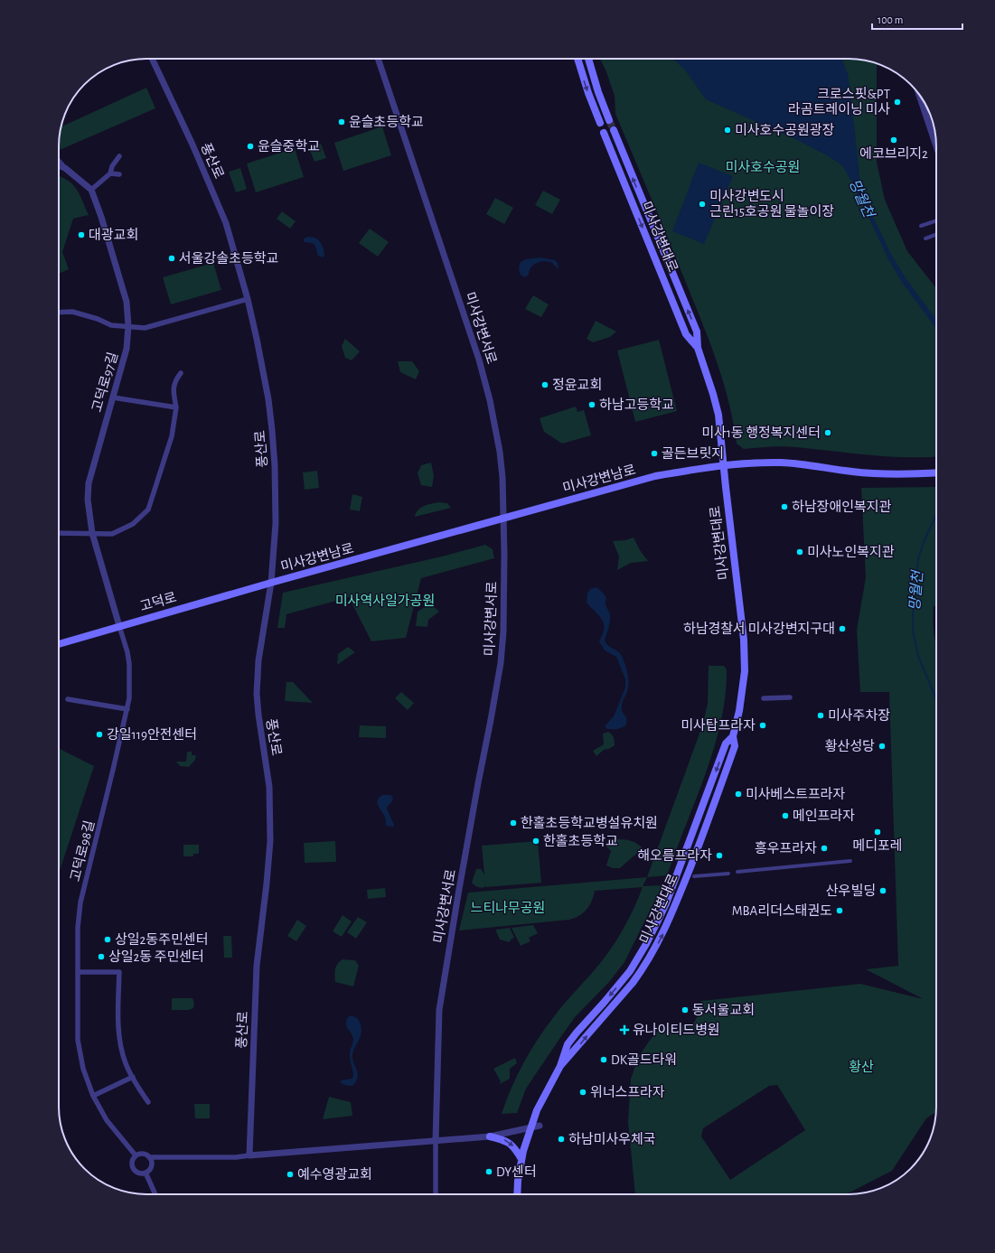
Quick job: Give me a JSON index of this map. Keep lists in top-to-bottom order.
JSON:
{
  "streets": {
    "main road": ["미사강변대로", "미사강변남로", "고덕로"],
    "street": [
      "풍산로",
      "미사강변서로",
      "고덕로97길",
      "고덕로98길"
    ]
  },
  "crossings": [
    ["풍산로", "미사강변남로"],
    ["풍산로", "고덕로"],
    ["미사강변대로", "미사강변남로"],
    ["미사강변서로", "미사강변남로"],
    ["고덕로97길", "고덕로"],
    ["고덕로97길", "고덕로98길"],
    ["미사강변남로", "고덕로"],
    ["고덕로", "고덕로98길"]
  ],
  "water": ["망월천"],
  "parks": [
    "미사호수공원",
    "미사역사일가공원",
    "느티나무공원",
    "황산"
  ],
  "places": {
    "other": [
      "크로스핏&PT 라곰트레이닝 미사",
      "윤슬초등학교",
      "미사호수공원광장",
      "에코브리지2",
      "윤슬중학교",
      "미사강변도시 근린15호공원 물놀이장",
      "대광교회",
      "서울강솔초등학교",
      "정윤교회",
      "하남고등학교",
      "미사1동 행정복지센터",
      "골든브릿지",
      "하남장애인복지관",
      "미사노인복지관",
      "하남경찰서 미사강변지구대",
      "미사주차장",
      "미사탑프라자",
      "강일119안전센터",
      "황산성당",
      "미사베스트프라자",
      "메인프라자",
      "한홀초등학교병설유치원",
      "메디포레",
      "한홀초등학교",
      "흥우프라자",
      "해오름프라자",
      "산우빌딩",
      "MBA리더스태권도",
      "상일2동주민센터",
      "상일2동 주민센터",
      "동서울교회",
      "DK골드타워",
      "위너스프라자",
      "하남미사우체국",
      "DY센터",
      "예수영광교회"
    ],
    "health": ["유나이티드병원"]
  },
  "scale_bar": "100 m"
}
